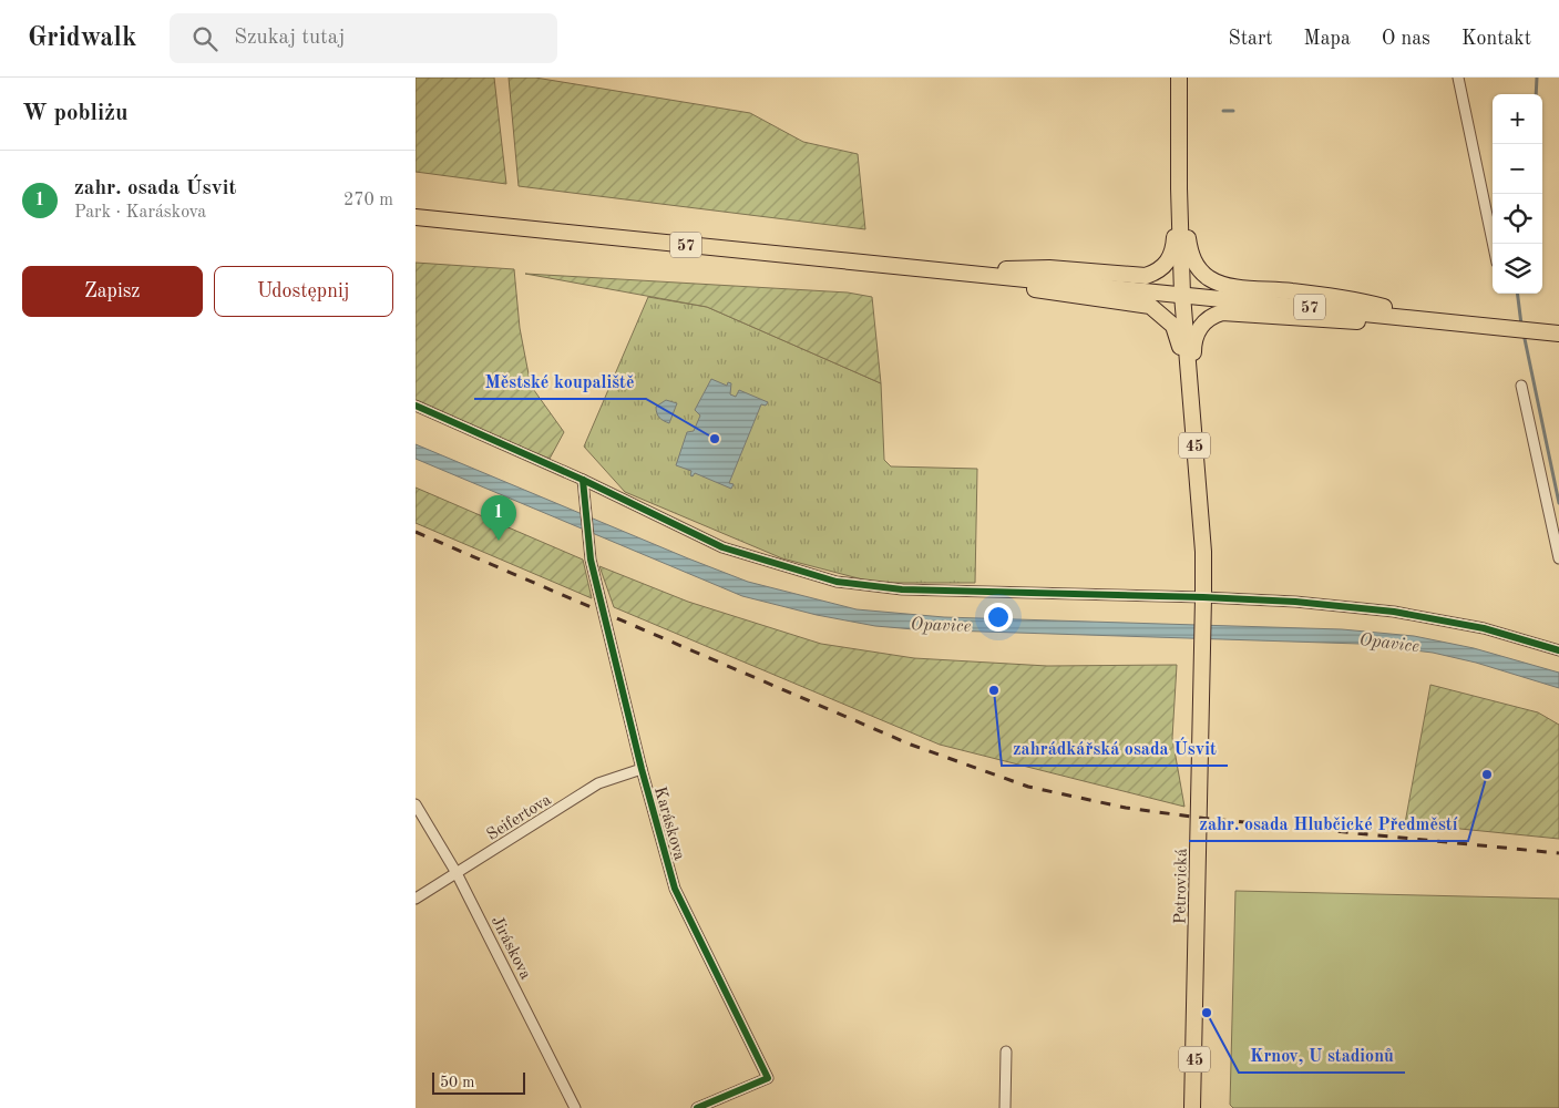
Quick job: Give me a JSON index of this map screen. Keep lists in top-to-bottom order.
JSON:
{
  "streets": {
    "main road": ["57", "45", "Petrovická"],
    "street": ["Seifertova", "Karáskova", "Jiráskova"]
  },
  "crossings": [
    ["57", "45"],
    ["45", "Petrovická"],
    ["Seifertova", "Karáskova"],
    ["Seifertova", "Jiráskova"]
  ],
  "water": ["Opavice"],
  "places": [
    "Městské koupaliště",
    "zahrádkářská osada Úsvit",
    "zahr. osada Hlubčické Předměstí",
    "Krnov, U stadionů"
  ],
  "scale_bar": "50 m",
  "page": {
    "header": "Gridwalk",
    "search": "Szukaj tutaj",
    "nav": [
      "Start",
      "Mapa",
      "O nas",
      "Kontakt"
    ],
    "heading": "W pobliżu",
    "map_buttons": ["+", "−"],
    "list": [
      {
        "mark": "1",
        "name": "zahr. osada Úsvit",
        "note": "Park · Karáskova",
        "value": "270 m"
      }
    ],
    "buttons": ["Zapisz", "Udostępnij"],
    "pins": "1",
    "scale": "50 m"
  }
}
